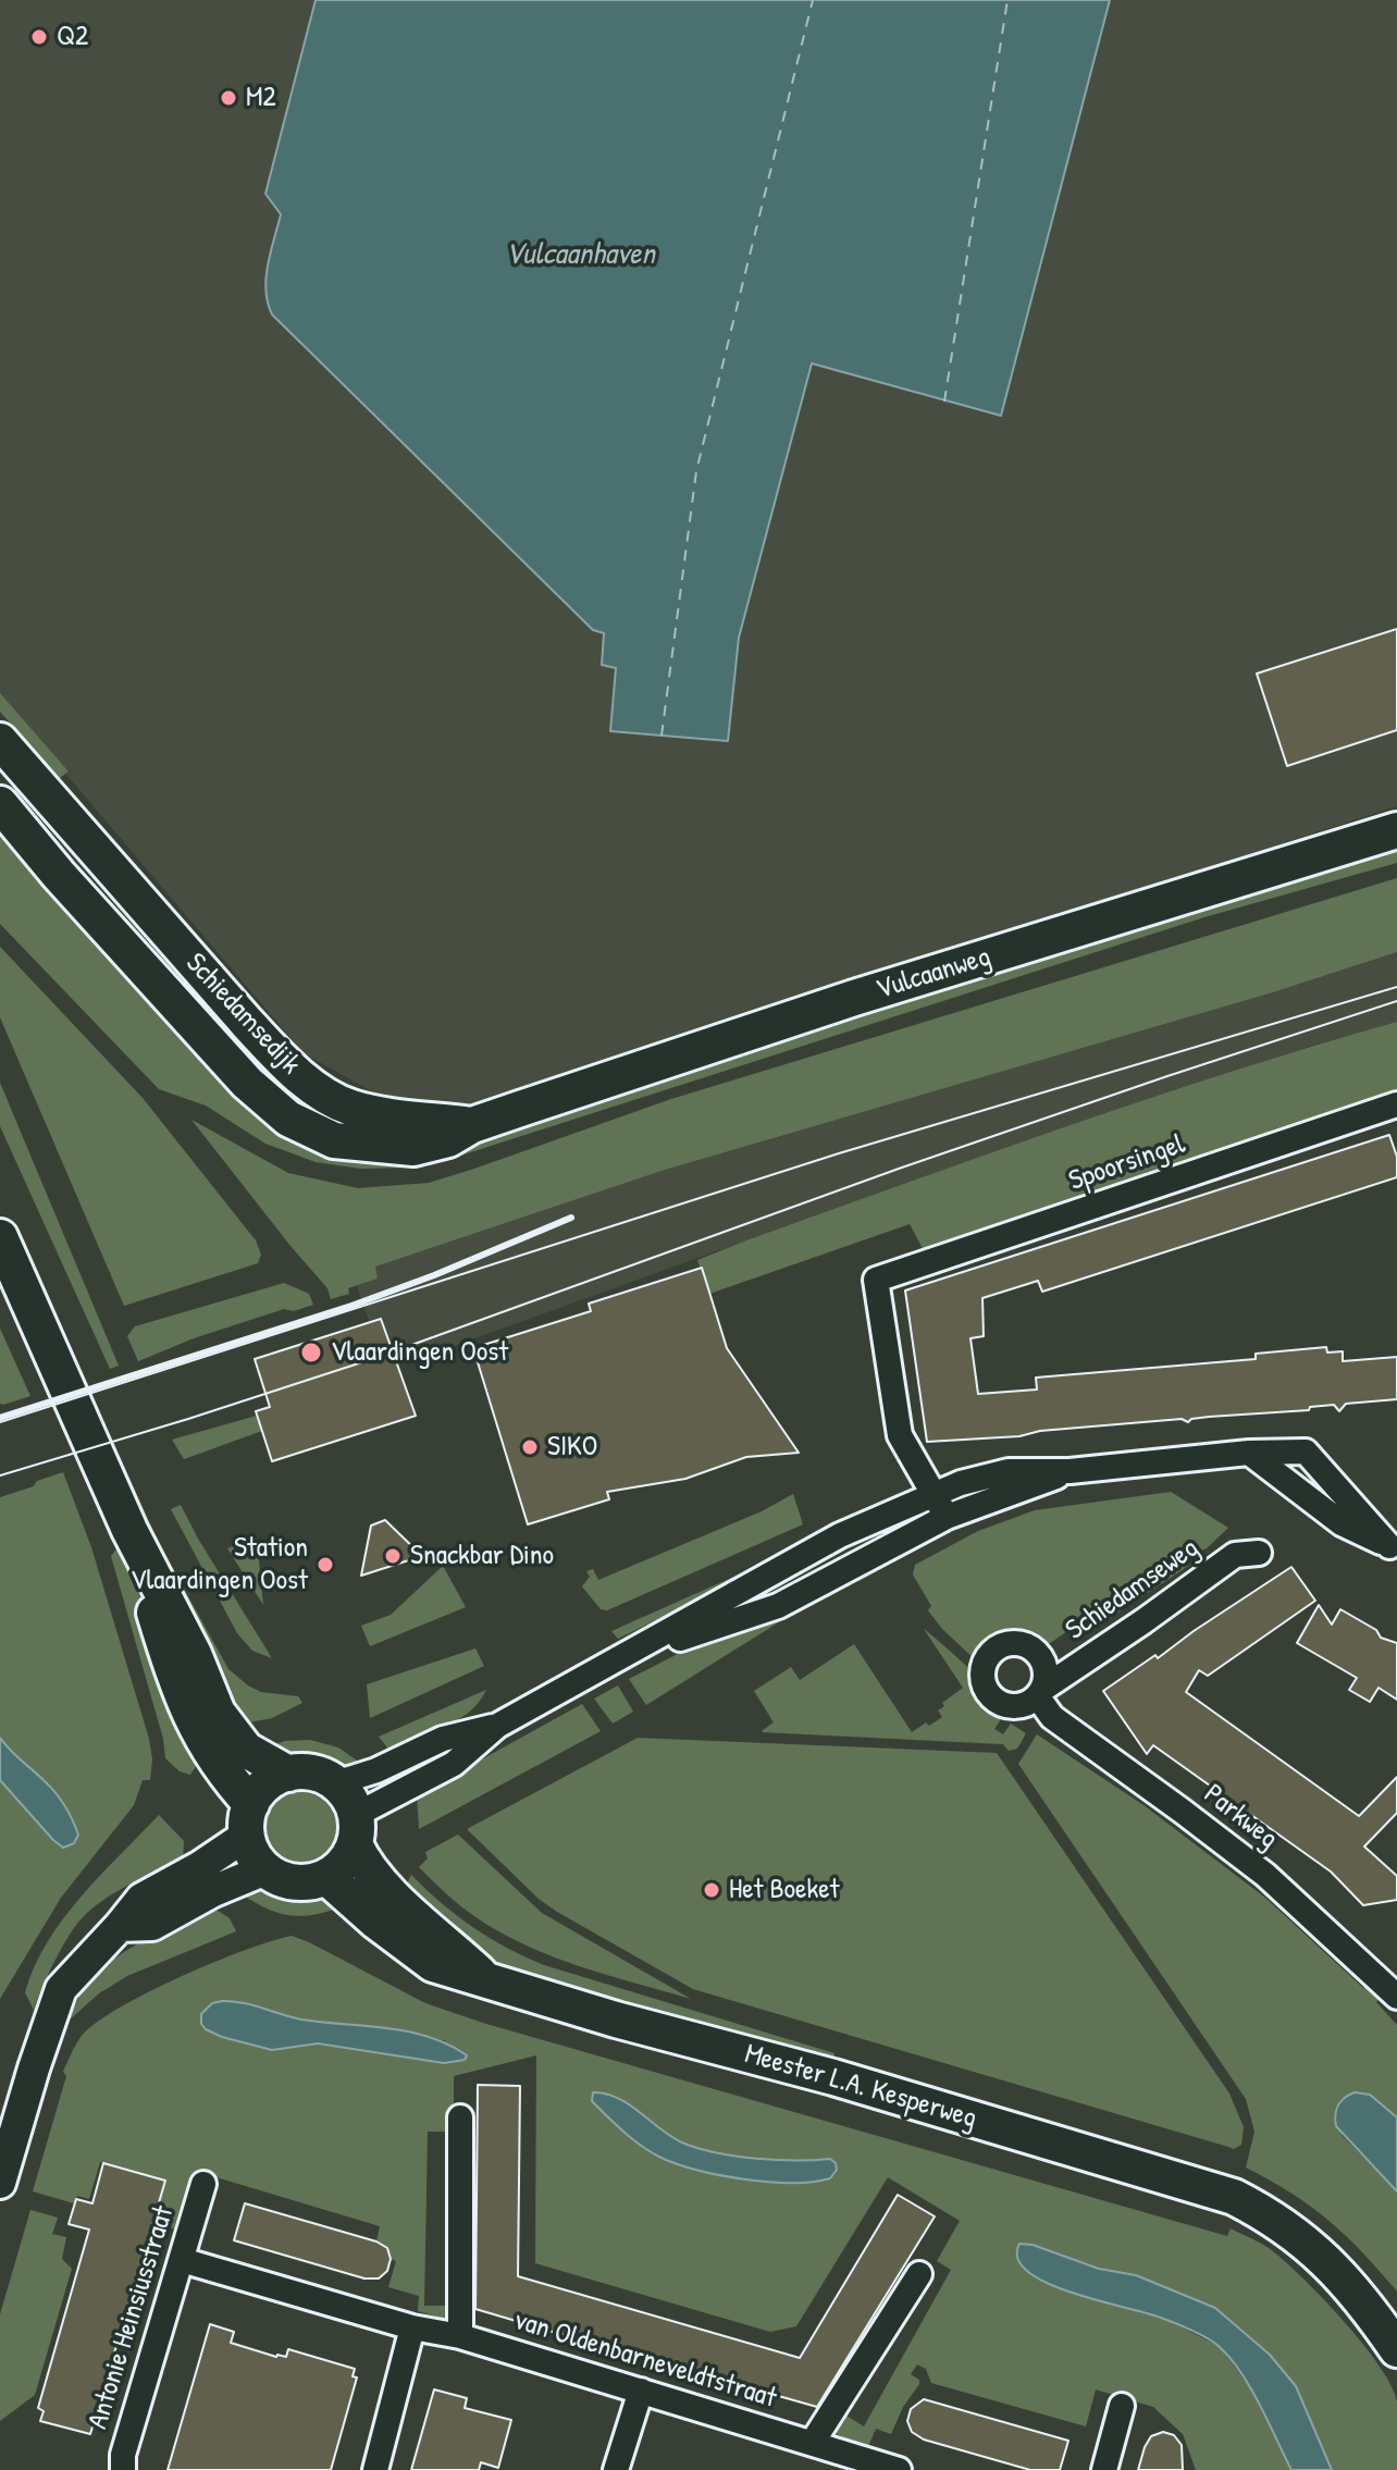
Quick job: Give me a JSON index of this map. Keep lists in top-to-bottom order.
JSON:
{
  "streets": {
    "main road": ["Vulcaanweg", "Schiedamsedijk", "Meester L.A. Kesperweg"],
    "street": [
      "Spoorsingel",
      "Schiedamseweg",
      "Parkweg",
      "Antonie Heinsiusstraat",
      "van Oldenbarneveldtstraat"
    ]
  },
  "crossings": [
    ["Vulcaanweg", "Schiedamsedijk"],
    ["Schiedamseweg", "Parkweg"],
    ["Antonie Heinsiusstraat", "van Oldenbarneveldtstraat"]
  ],
  "water": ["Vulcaanhaven"],
  "places": [
    "Q2",
    "M2",
    "Vlaardingen Oost",
    "SIKO",
    "Snackbar Dino",
    "Station Vlaardingen Oost",
    "Het Boeket"
  ]
}
